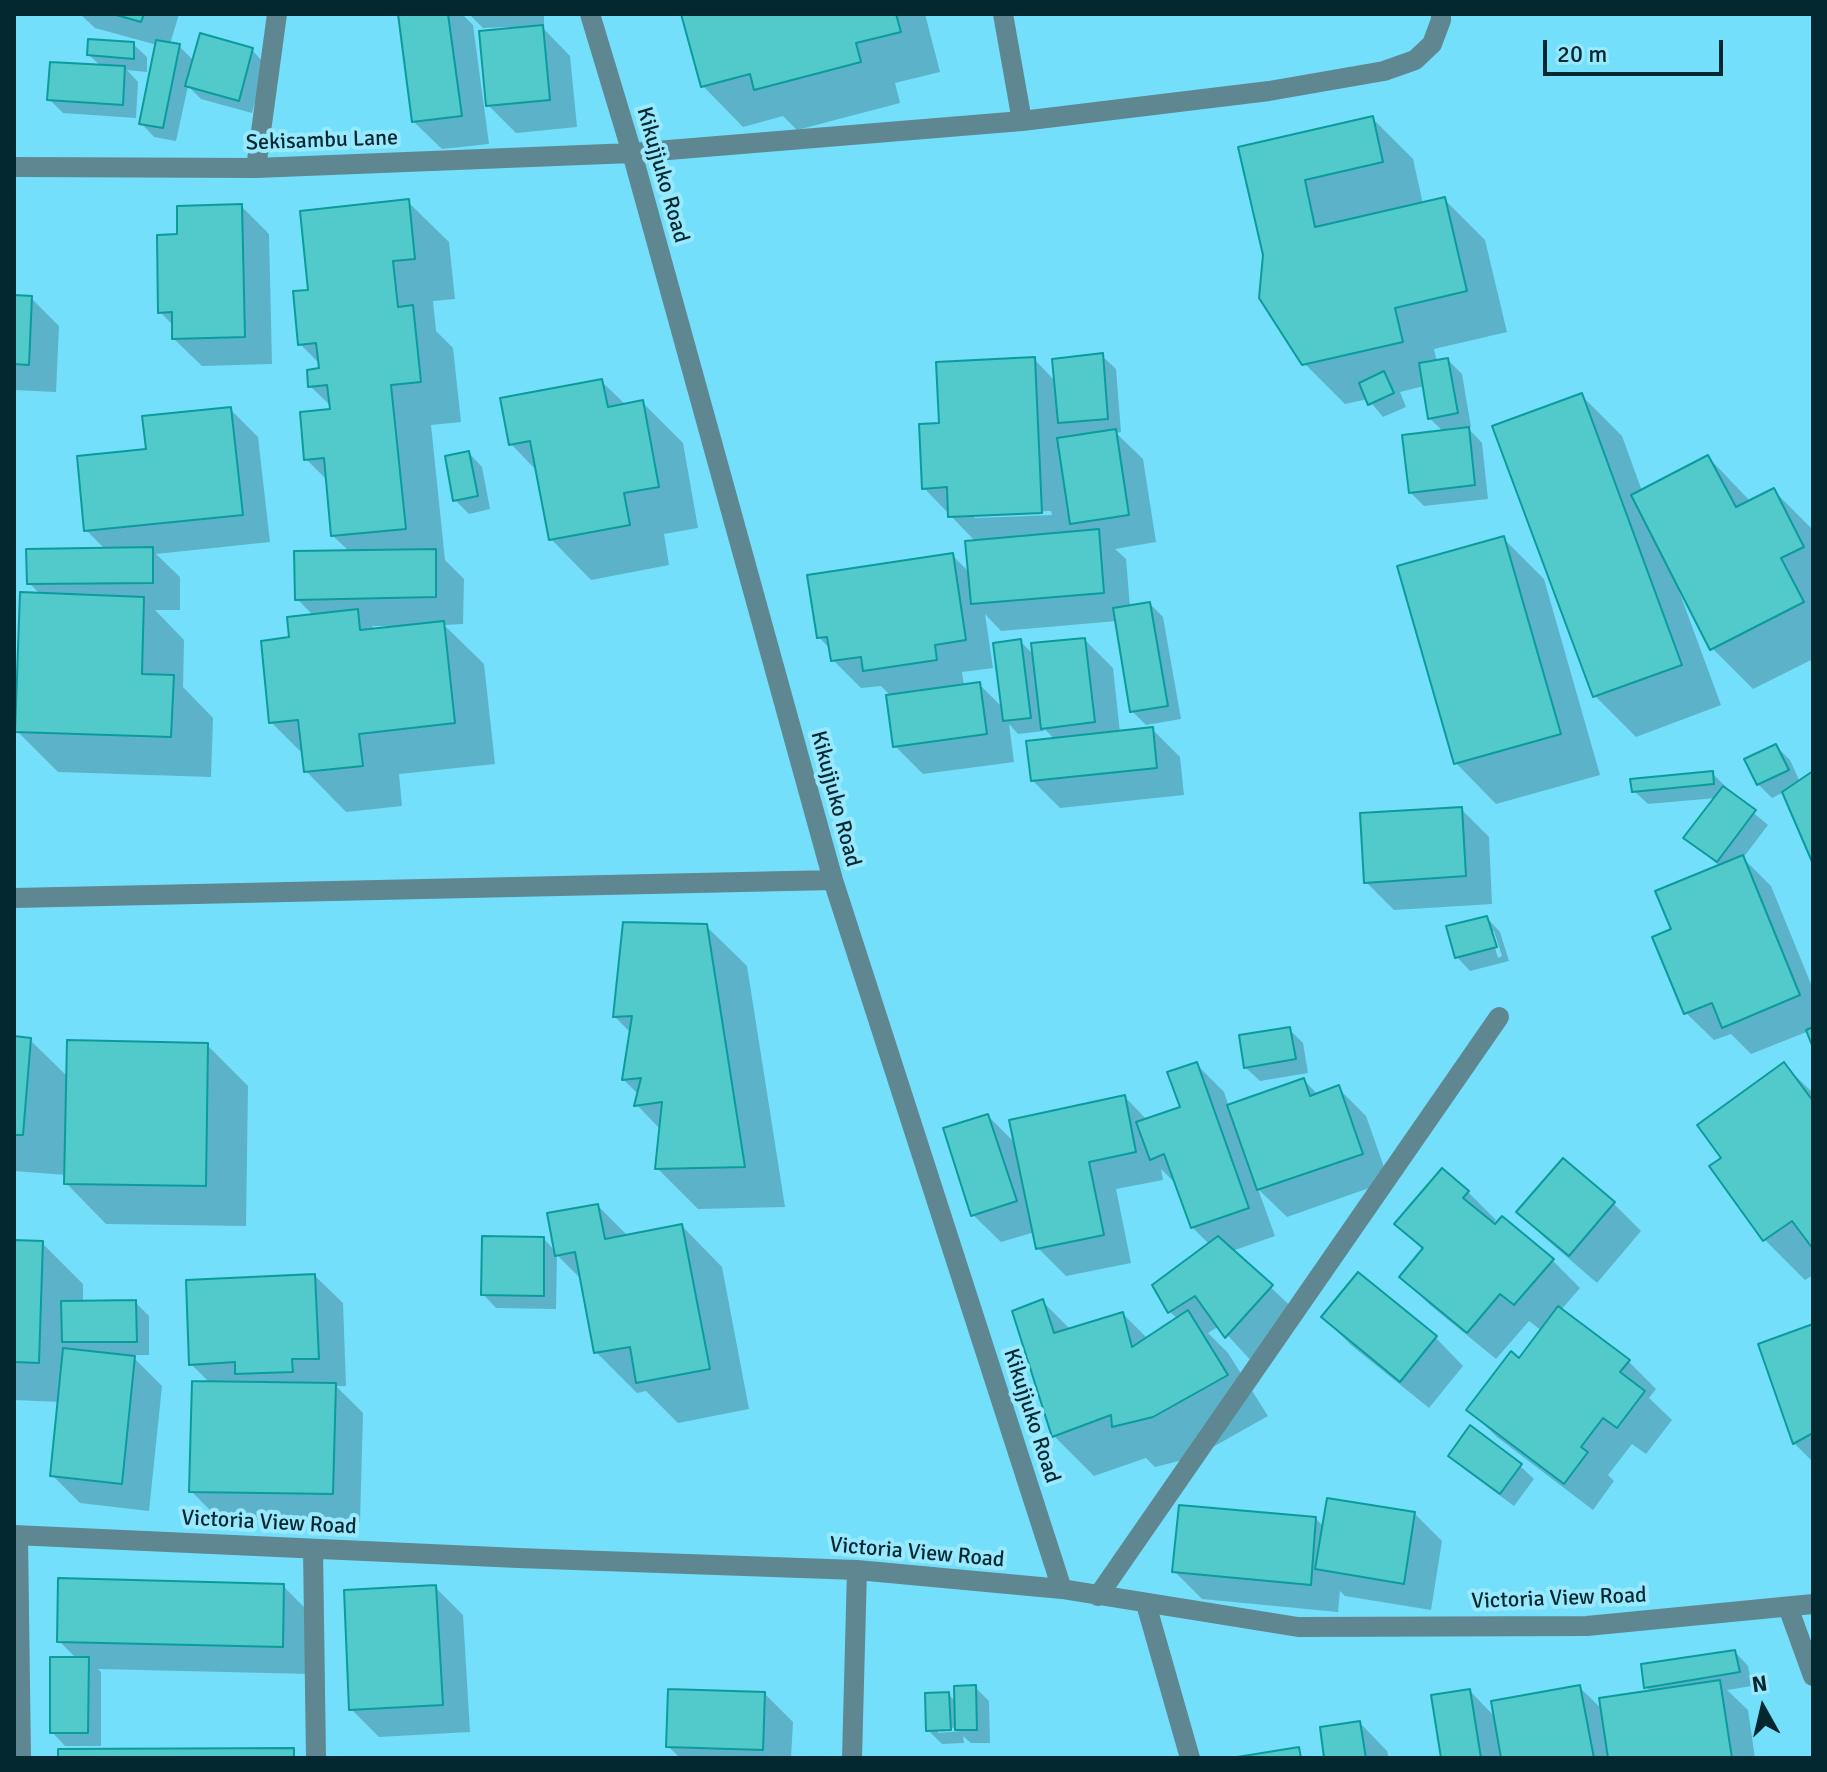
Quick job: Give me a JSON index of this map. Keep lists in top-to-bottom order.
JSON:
{
  "streets": {
    "street": ["Sekisambu Lane", "Kikujjuko Road", "Victoria View Road"]
  },
  "crossings": [
    ["Sekisambu Lane", "Kikujjuko Road"],
    ["Kikujjuko Road", "Victoria View Road"]
  ],
  "scale_bar": "20 m",
  "north": "top"
}
